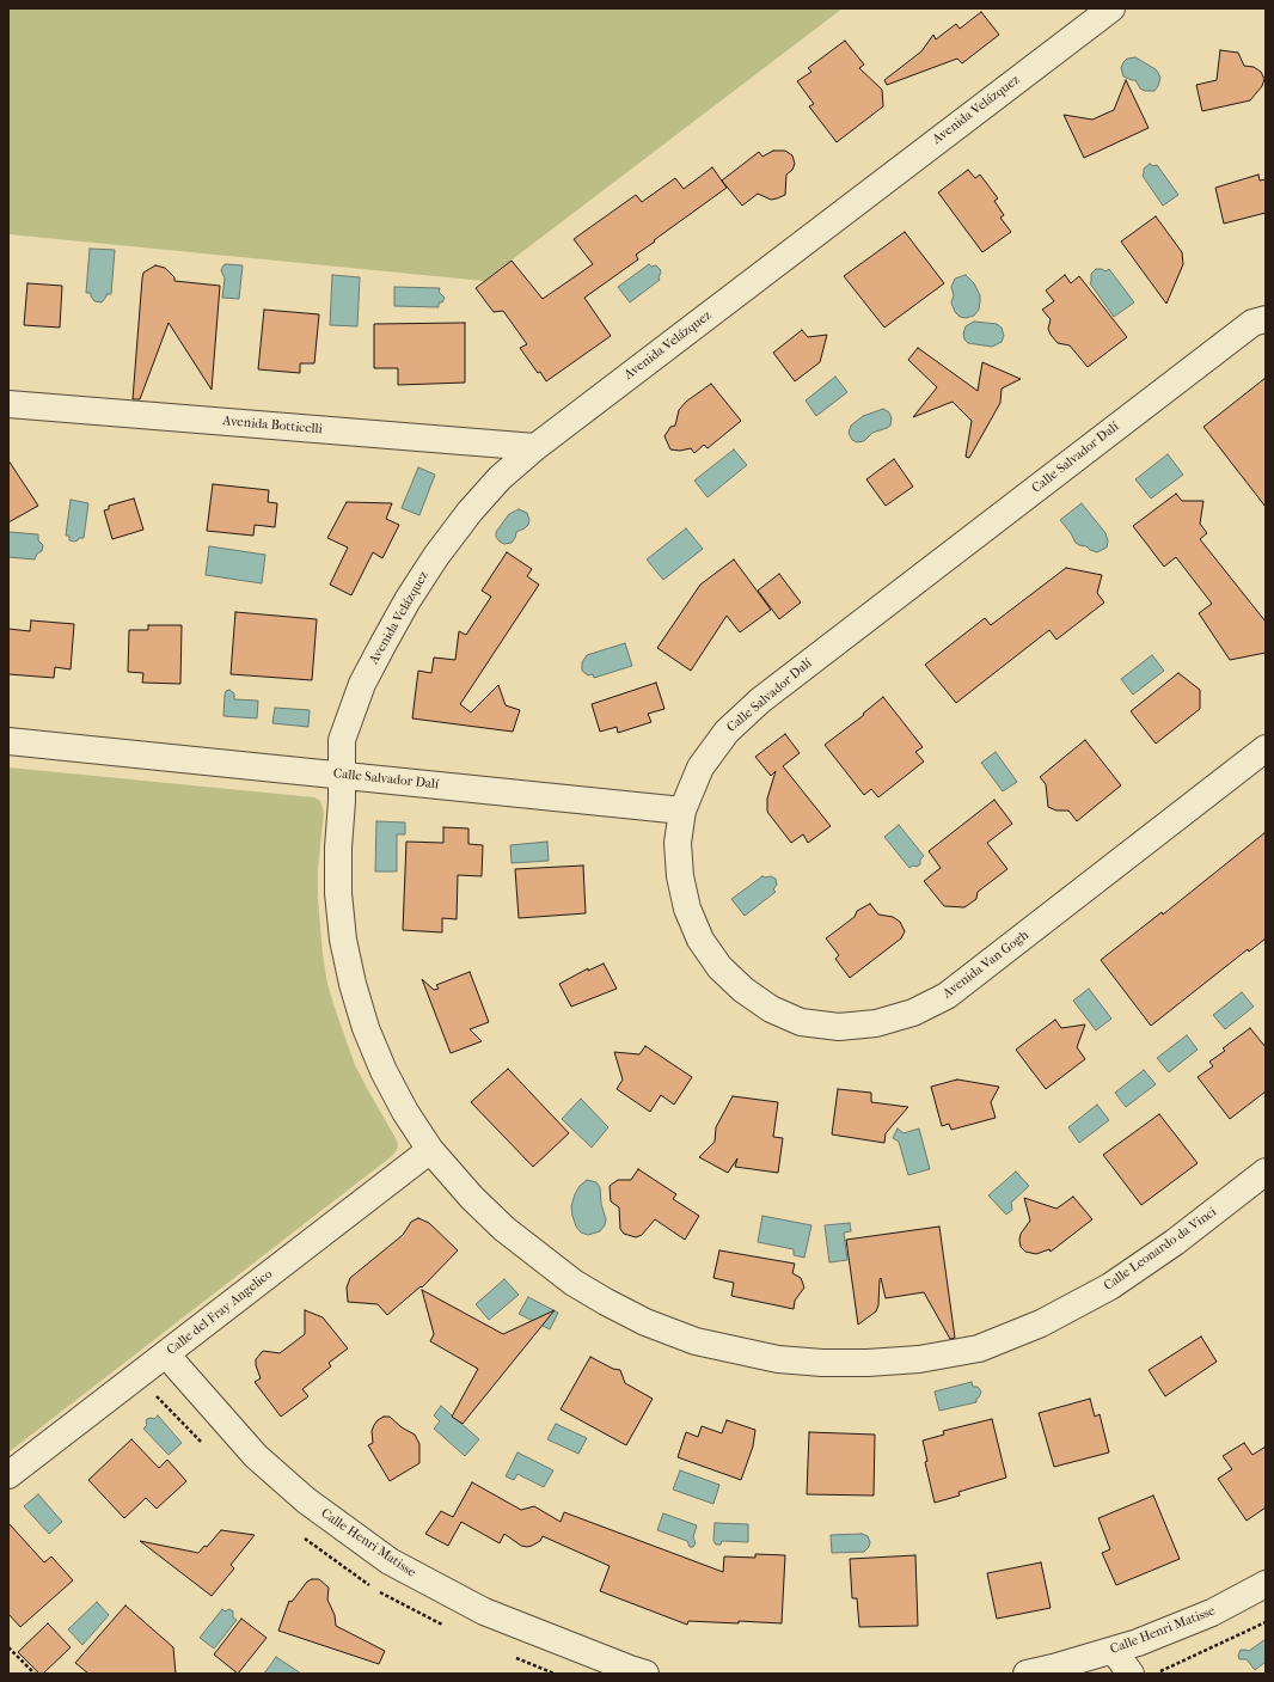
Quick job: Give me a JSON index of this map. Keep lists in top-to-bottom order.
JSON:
{
  "streets": {
    "street": [
      "Avenida Velázquez",
      "Avenida Botticelli",
      "Calle Salvador Dalí",
      "Avenida Van Gogh",
      "Calle Leonardo da Vinci",
      "Calle del Fray Angelico",
      "Calle Henri Matisse"
    ]
  },
  "crossings": [
    ["Avenida Velázquez", "Avenida Botticelli"],
    ["Avenida Velázquez", "Calle Salvador Dalí"],
    ["Avenida Velázquez", "Calle Leonardo da Vinci"],
    ["Calle Salvador Dalí", "Avenida Van Gogh"],
    ["Calle Salvador Dalí", "Calle Leonardo da Vinci"],
    ["Calle Leonardo da Vinci", "Calle del Fray Angelico"],
    ["Calle del Fray Angelico", "Calle Henri Matisse"]
  ]
}
